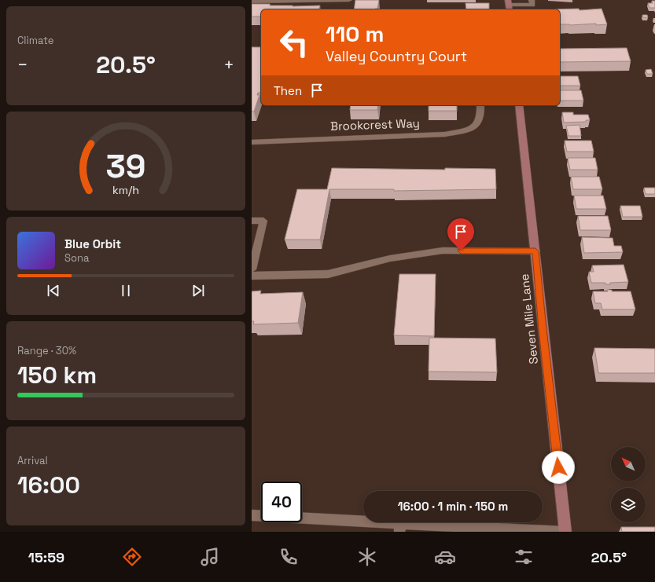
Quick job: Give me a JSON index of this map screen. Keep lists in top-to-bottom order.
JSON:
{
  "streets": {
    "street": ["Brookcrest Way", "Seven Mile Lane"]
  },
  "north": "top left",
  "page": {
    "tile": [
      "Climate",
      ["Range · 30%", "150 km"],
      ["Arrival", "16:00"]
    ],
    "turn": ["110 m", "Valley Country Court"],
    "heat": ["−", "20.5°", "+"],
    "then": "Then",
    "song": ["Blue Orbit", "Sona"],
    "limit": "40",
    "trip": "16:00 · 1 min · 150 m",
    "tabs": ["15:59", "20.5°"],
    "gauge": ["39", "km/h"]
  }
}
